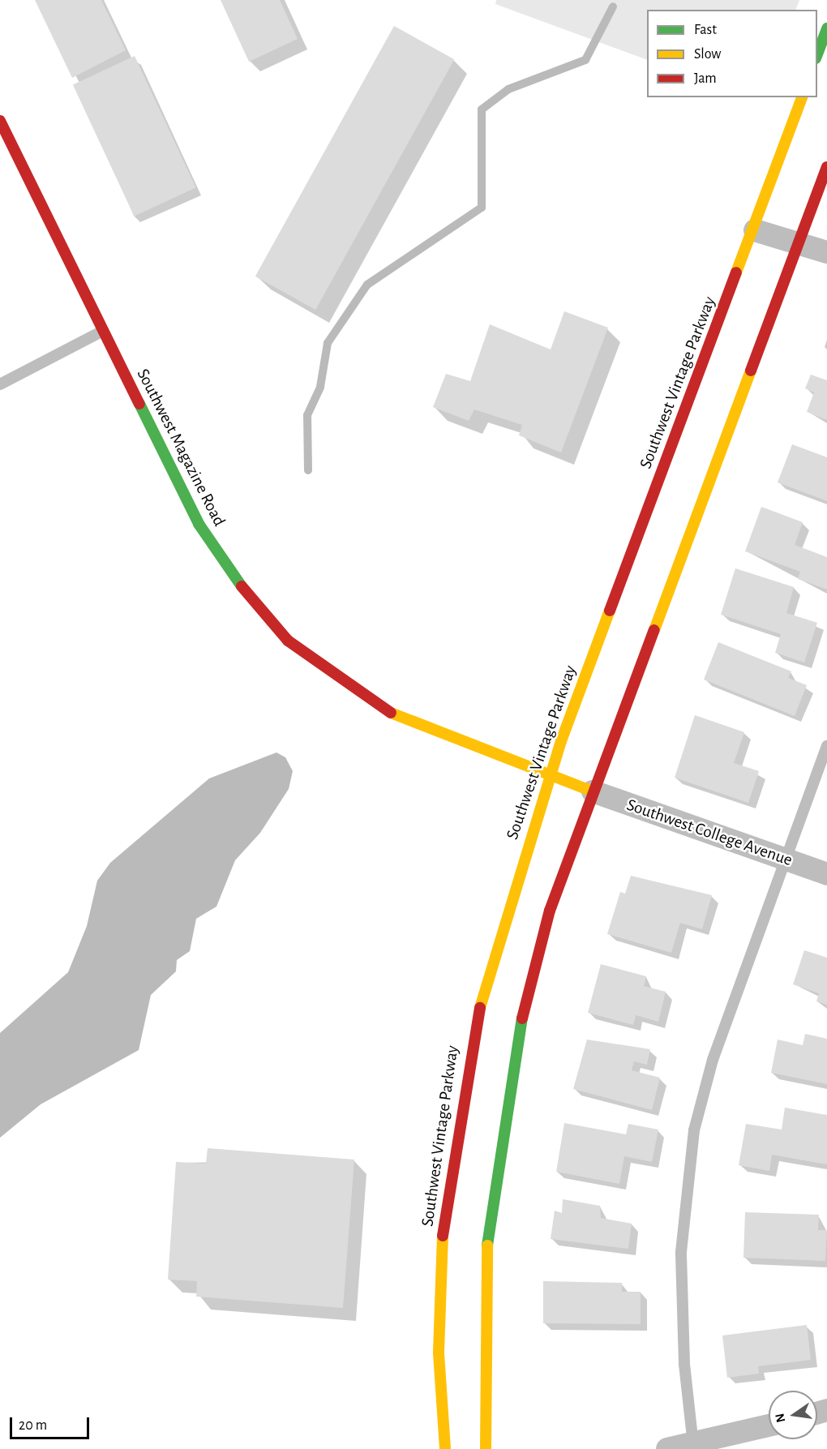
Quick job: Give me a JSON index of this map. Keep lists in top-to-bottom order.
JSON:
{
  "streets": {
    "street": ["Southwest Vintage Parkway", "Southwest Magazine Road", "Southwest College Avenue"]
  },
  "crossings": [
    ["Southwest Vintage Parkway", "Southwest Magazine Road"],
    ["Southwest Magazine Road", "Southwest College Avenue"]
  ],
  "legend": ["Fast", "Slow", "Jam"],
  "scale_bar": "20 m",
  "north": "left"
}
